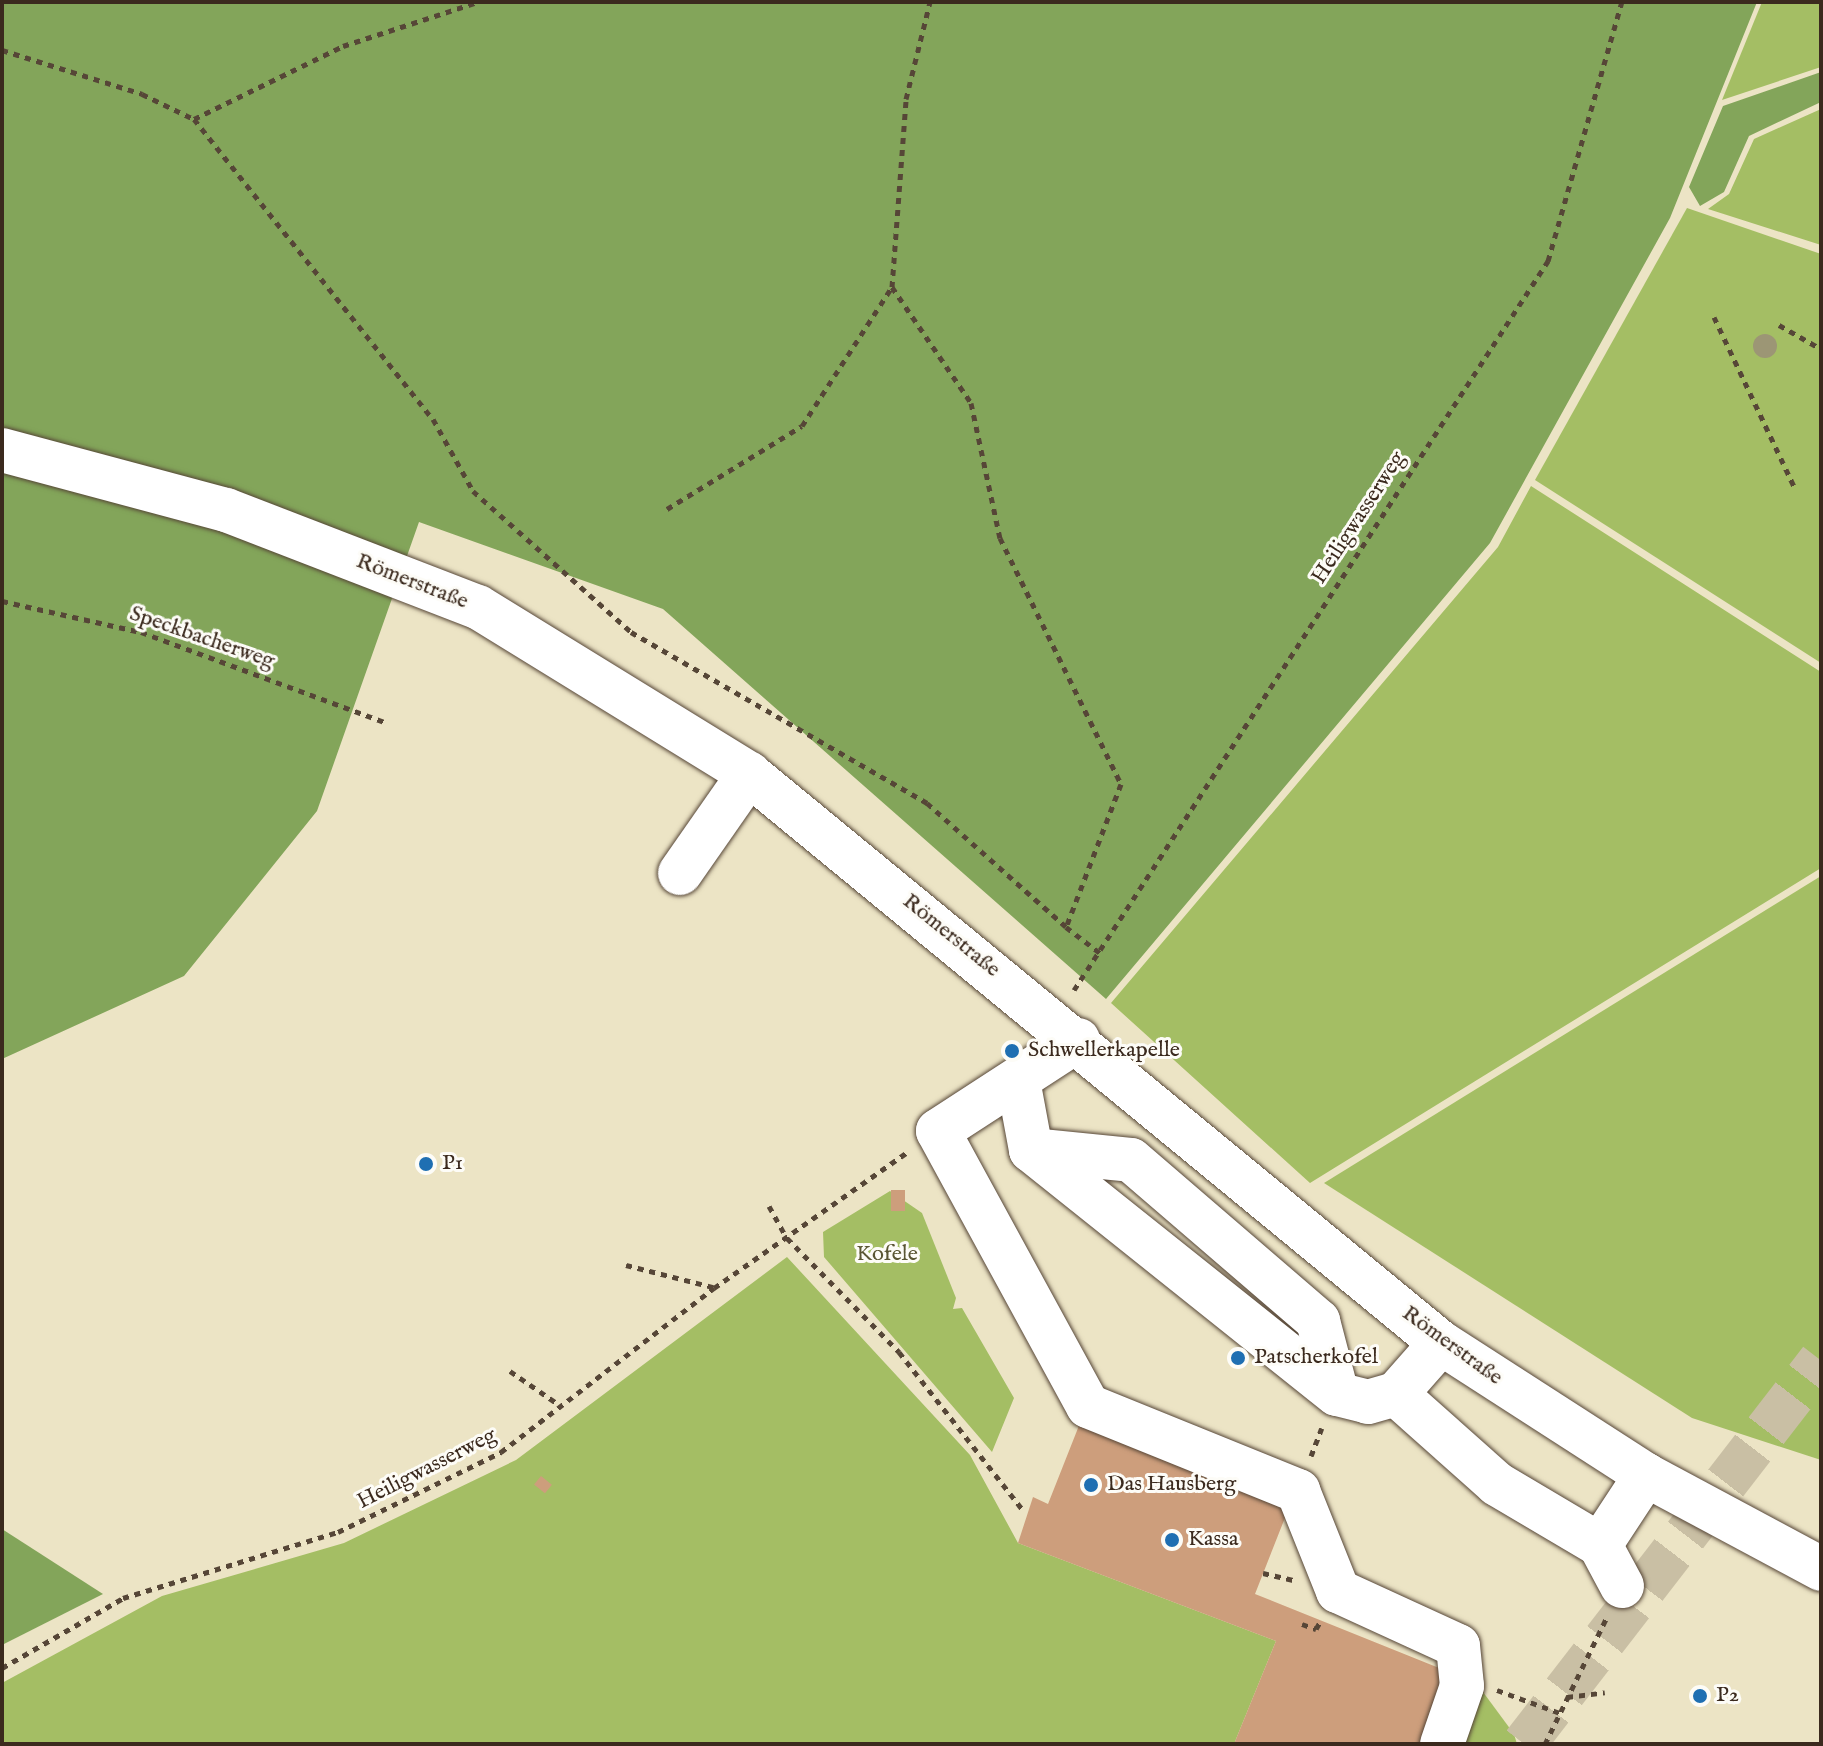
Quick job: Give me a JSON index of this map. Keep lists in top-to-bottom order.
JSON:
{
  "streets": {
    "main road": ["Römerstraße"],
    "path": ["Heiligwasserweg", "Speckbacherweg"]
  },
  "crossings": [
    ["Heiligwasserweg", "Römerstraße"]
  ],
  "parks": ["Kofele"],
  "places": [
    "Schwellerkapelle",
    "P1",
    "Patscherkofel",
    "Das Hausberg",
    "Kassa",
    "P2"
  ]
}
